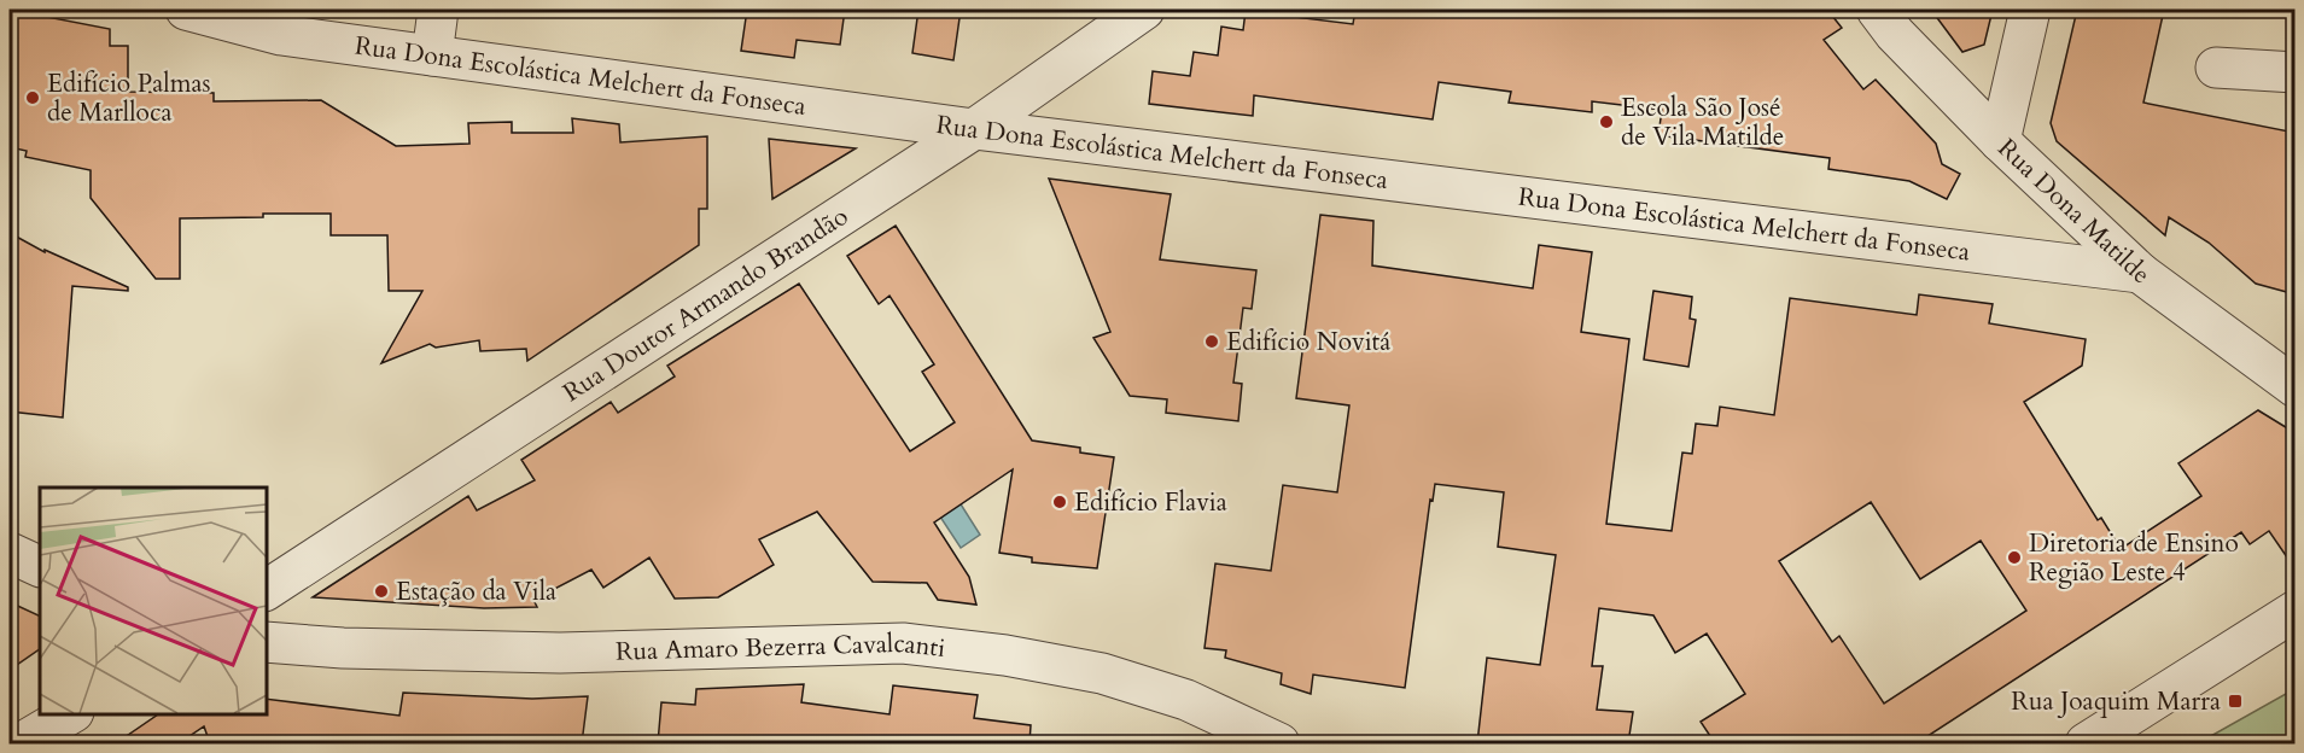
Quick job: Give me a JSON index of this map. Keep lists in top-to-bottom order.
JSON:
{
  "streets": {
    "street": [
      "Rua Dona Escolástica Melchert da Fonseca",
      "Rua Dona Matilde",
      "Rua Doutor Armando Brandão",
      "Rua Amaro Bezerra Cavalcanti"
    ]
  },
  "crossings": [
    ["Rua Dona Escolástica Melchert da Fonseca", "Rua Dona Matilde"],
    ["Rua Dona Escolástica Melchert da Fonseca", "Rua Doutor Armando Brandão"]
  ],
  "places": {
    "other": [
      "Edifício Palmas de Marlloca",
      "Escola São José de Vila Matilde",
      "Edifício Novitá",
      "Edifício Flavia",
      "Diretoria de Ensino Região Leste 4",
      "Estação da Vila"
    ],
    "transit": ["Rua Joaquim Marra"]
  }
}
